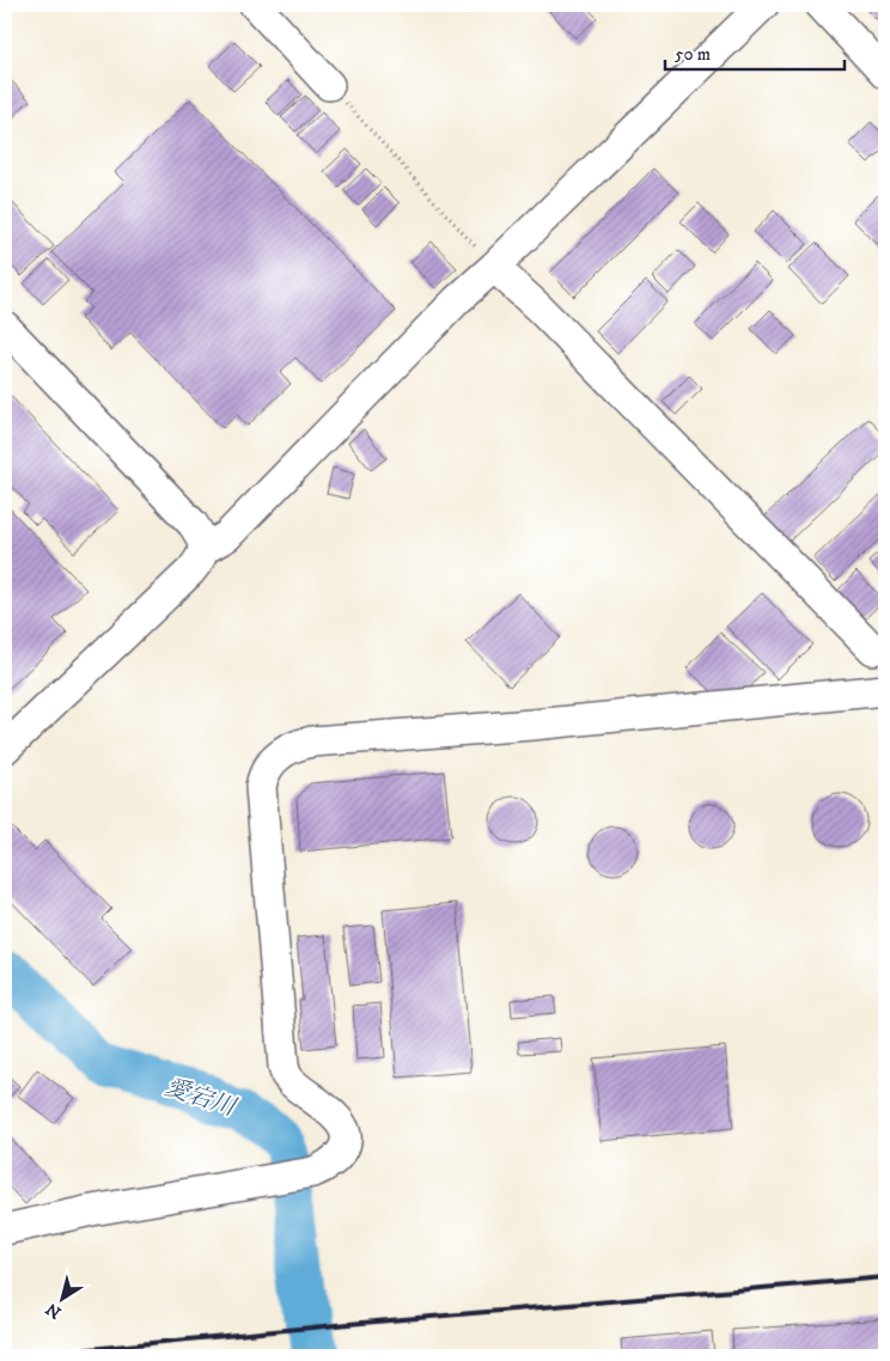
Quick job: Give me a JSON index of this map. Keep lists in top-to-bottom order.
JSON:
{
  "water": ["愛宕川"],
  "scale_bar": "50 m",
  "north": "bottom left"
}
